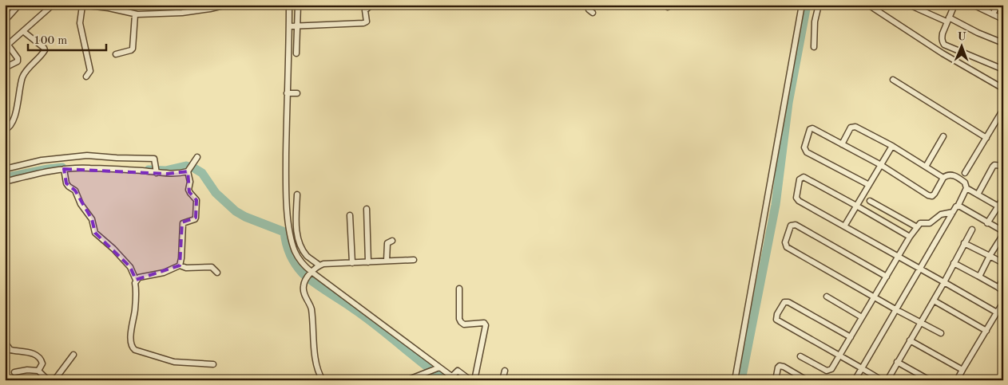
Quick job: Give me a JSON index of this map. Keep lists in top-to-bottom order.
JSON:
{
  "scale_bar": "100 m",
  "north": "top"
}
